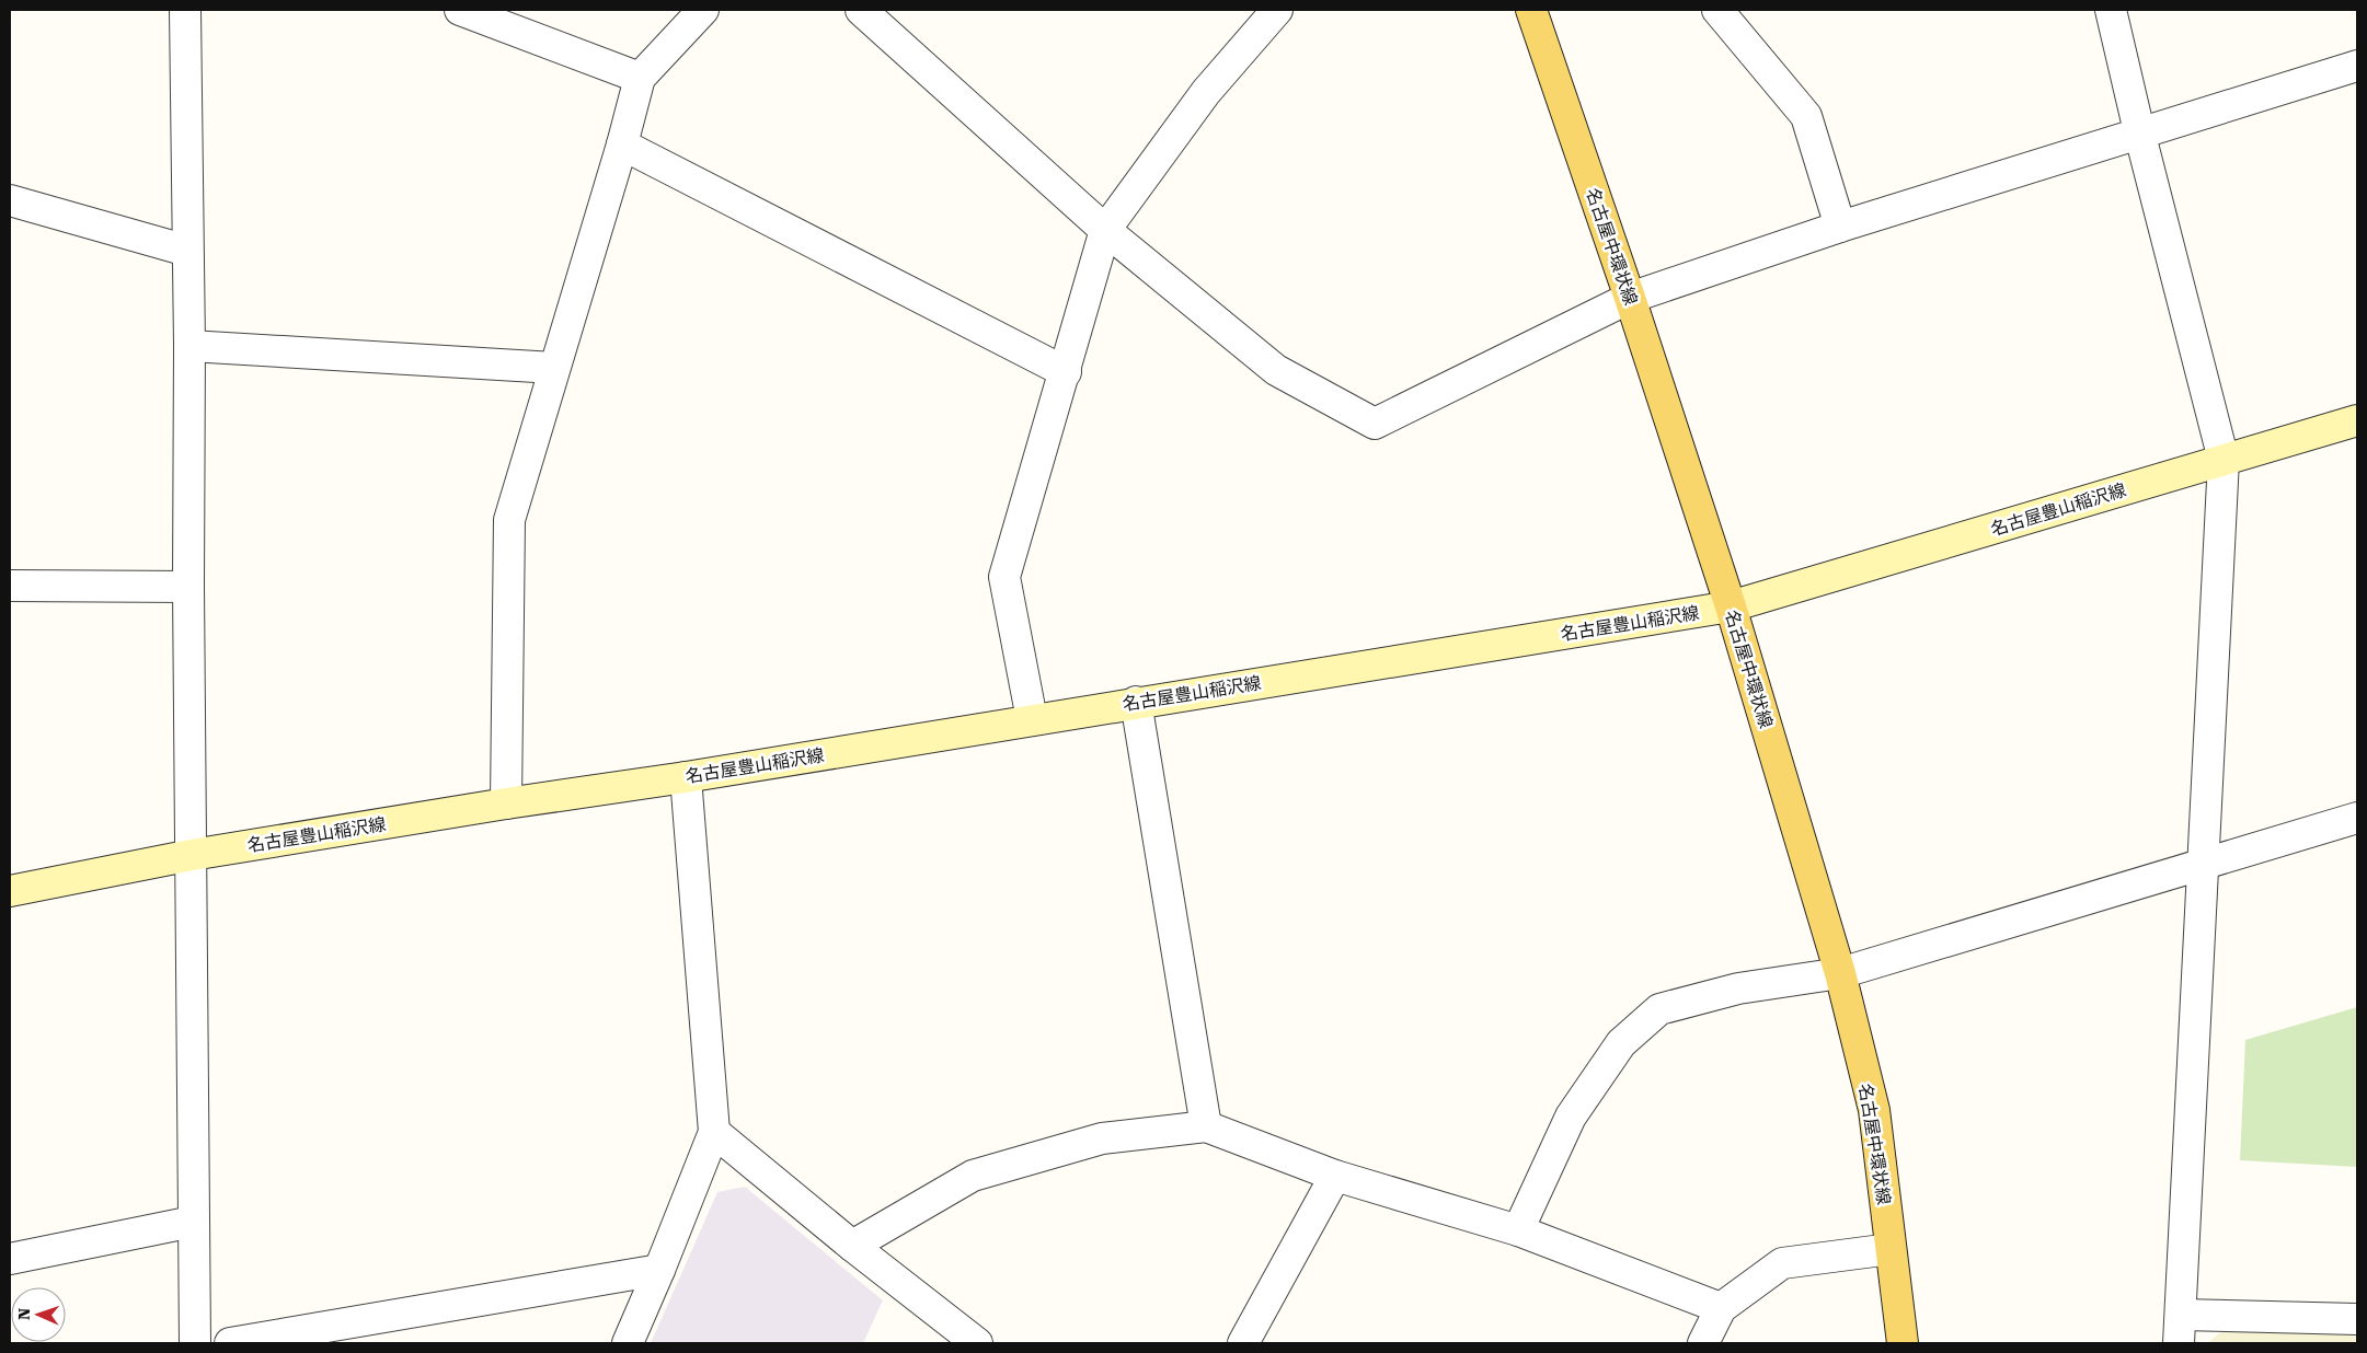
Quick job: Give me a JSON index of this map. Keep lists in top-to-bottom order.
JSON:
{
  "streets": {
    "main road": ["名古屋中環状線", "名古屋豊山稲沢線"]
  },
  "crossings": [
    ["名古屋中環状線", "名古屋豊山稲沢線"]
  ],
  "north": "left"
}
